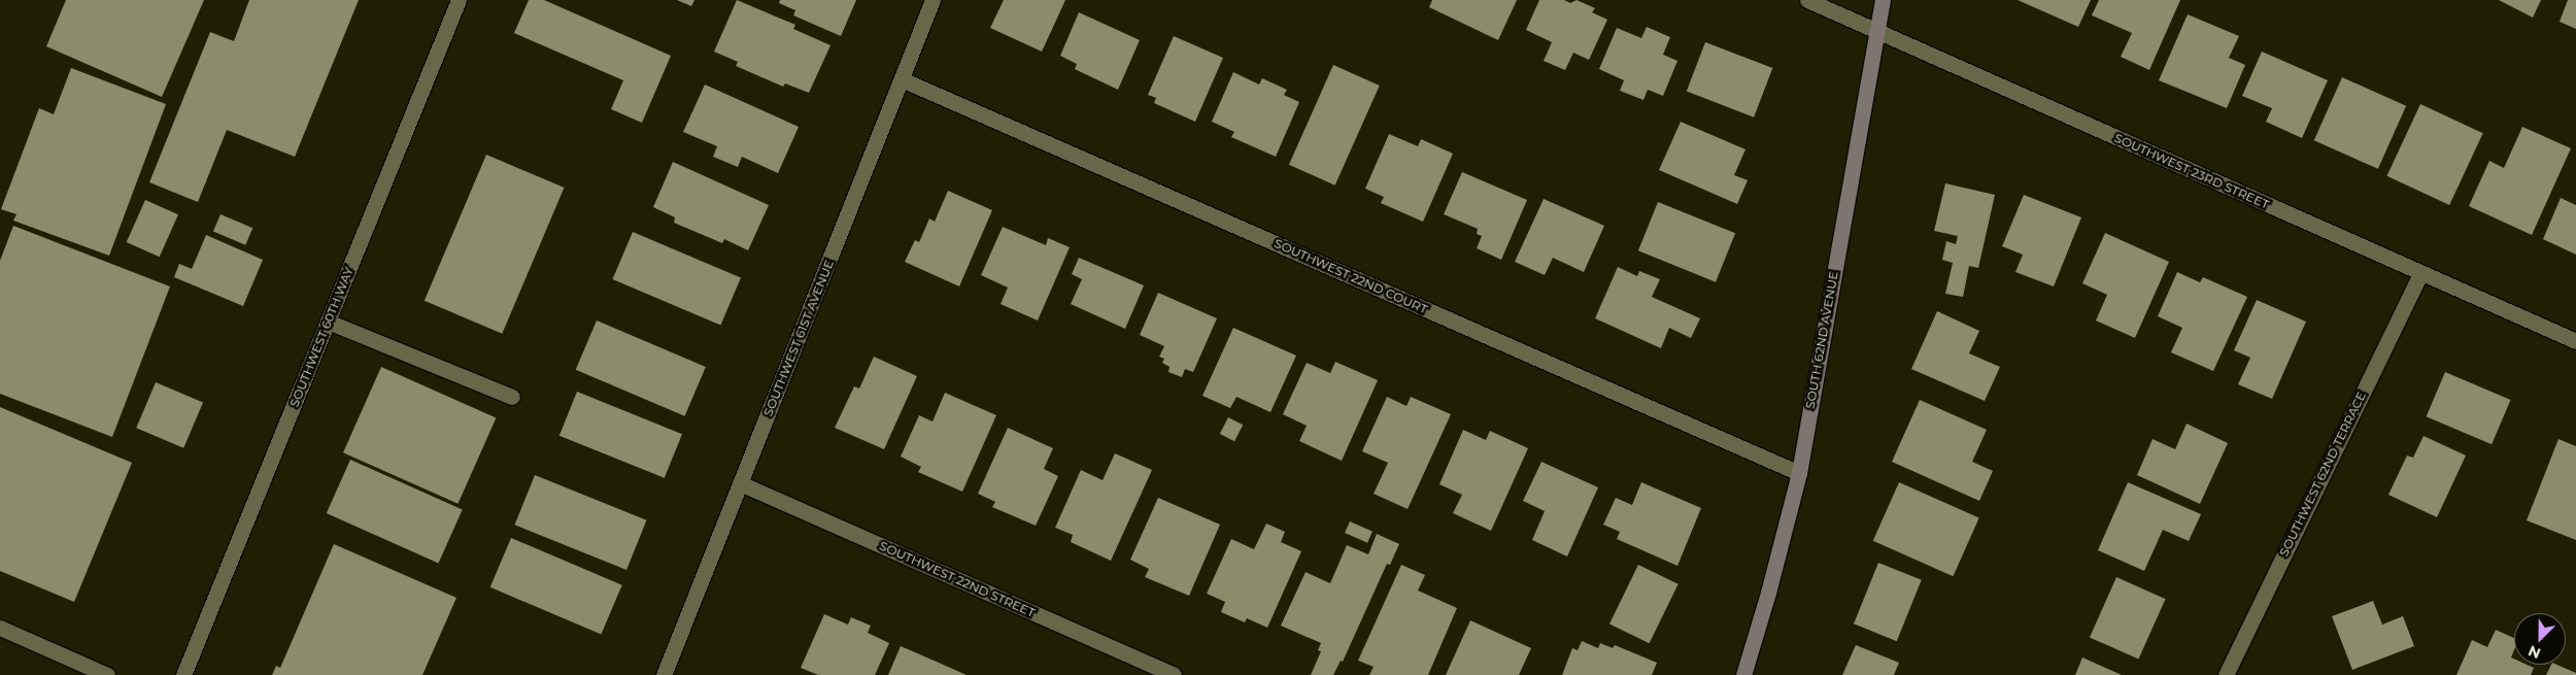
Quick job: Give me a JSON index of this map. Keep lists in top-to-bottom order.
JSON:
{
  "streets": {
    "street": [
      "SOUTHWEST 23RD STREET",
      "SOUTHWEST 22ND COURT",
      "SOUTHWEST 60TH WAY",
      "SOUTHWEST 61ST AVENUE",
      "SOUTH 62ND AVENUE",
      "SOUTHWEST 62ND TERRACE",
      "SOUTHWEST 22ND STREET"
    ]
  },
  "crossings": [
    ["SOUTHWEST 23RD STREET", "SOUTH 62ND AVENUE"],
    ["SOUTHWEST 23RD STREET", "SOUTHWEST 62ND TERRACE"],
    ["SOUTHWEST 22ND COURT", "SOUTHWEST 61ST AVENUE"],
    ["SOUTHWEST 22ND COURT", "SOUTH 62ND AVENUE"],
    ["SOUTHWEST 61ST AVENUE", "SOUTHWEST 22ND STREET"]
  ],
  "north": "bottom left"
}
